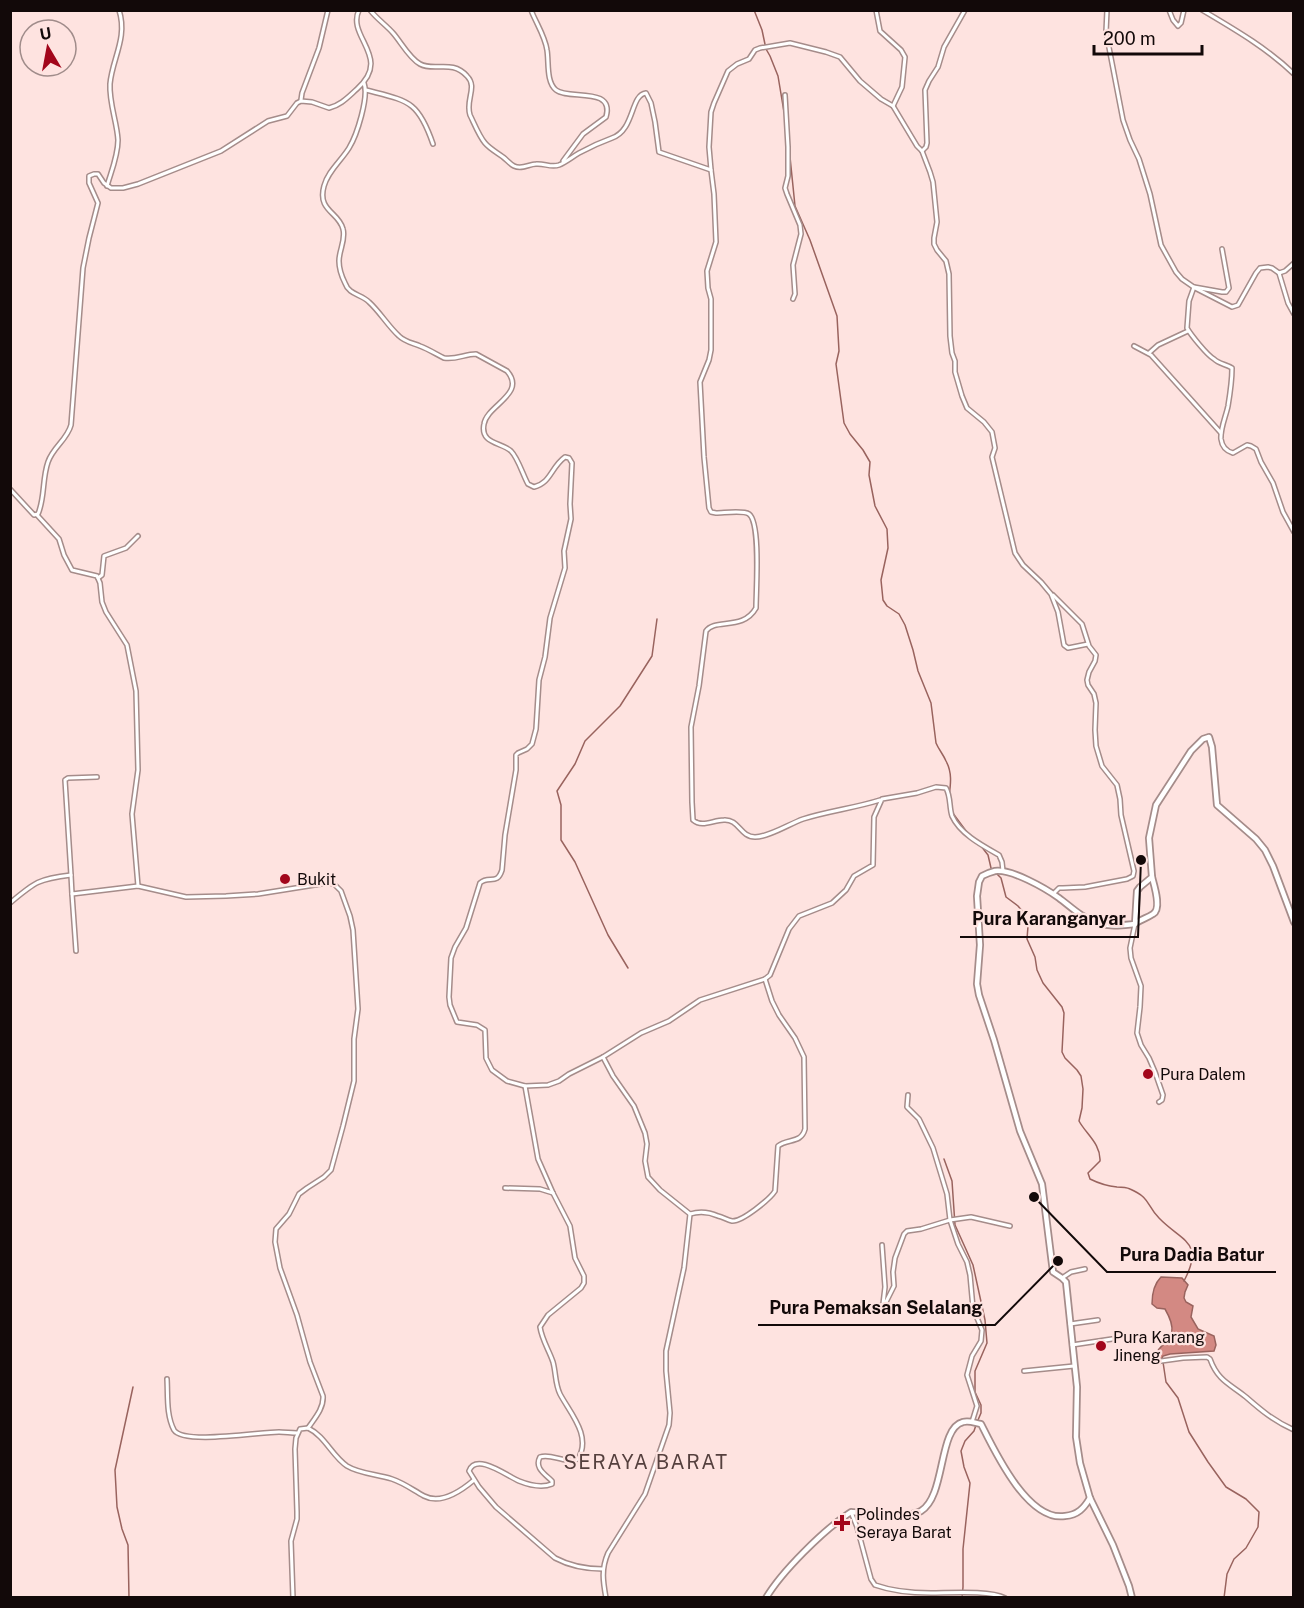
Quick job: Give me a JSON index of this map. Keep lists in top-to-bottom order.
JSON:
{
  "districts": ["SERAYA BARAT"],
  "places": {
    "other": [
      "Pura Karanganyar",
      "Bukit",
      "Pura Dalem",
      "Pura Dadia Batur",
      "Pura Pemaksan Selalang",
      "Pura Karang Jineng"
    ],
    "health": ["Polindes Seraya Barat"]
  },
  "scale_bar": "200 m",
  "north": "top"
}
